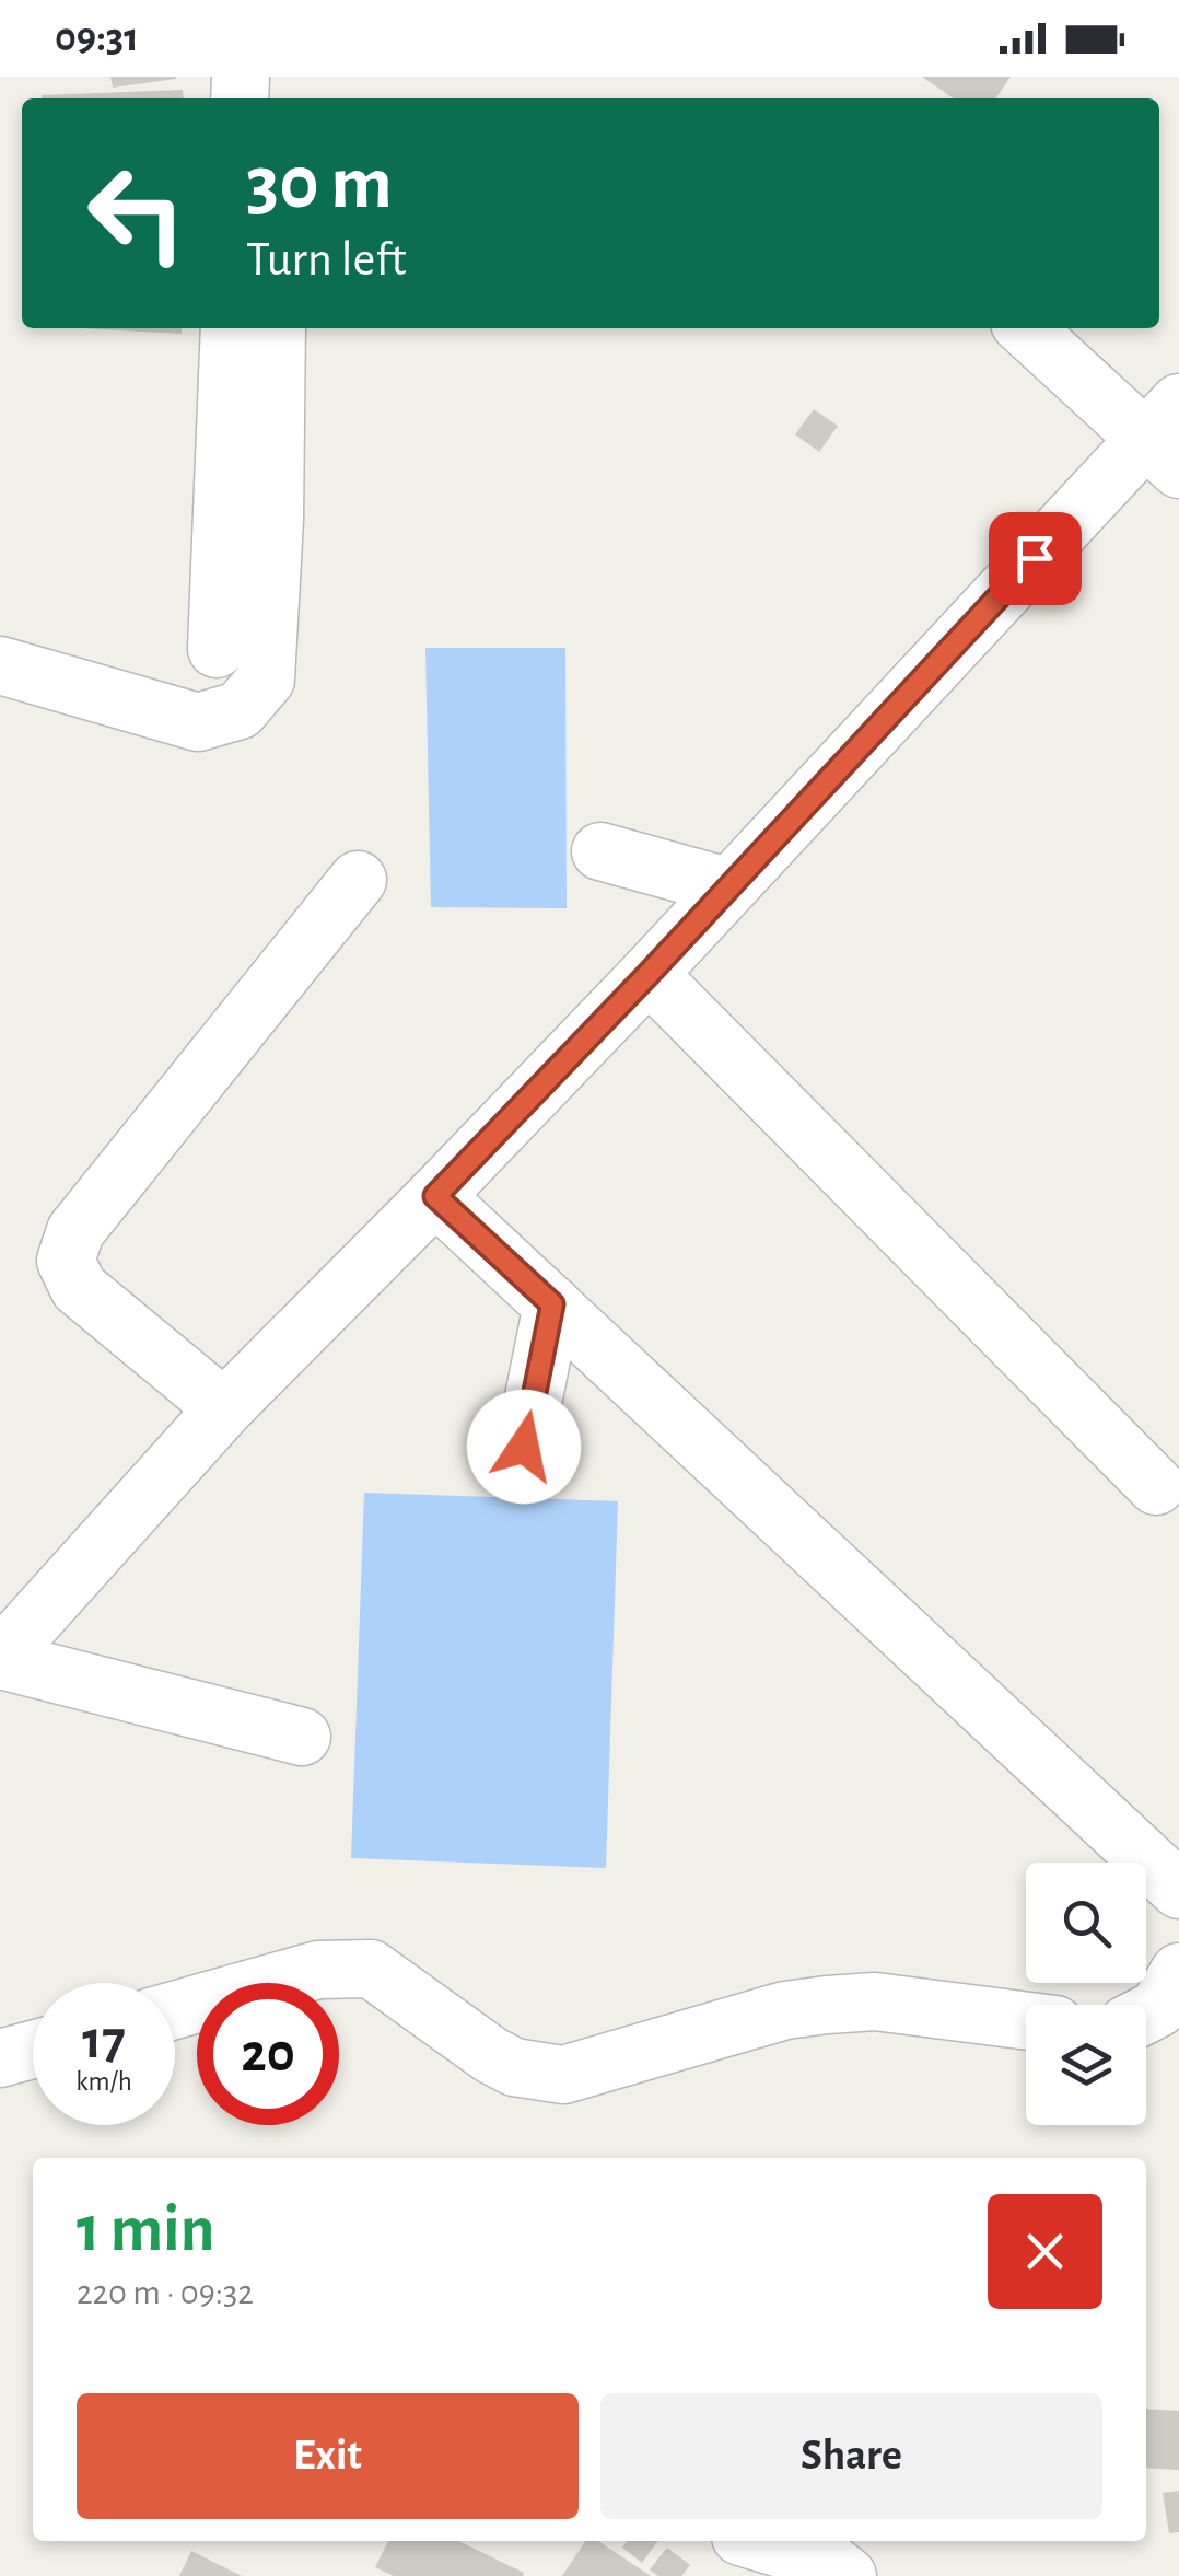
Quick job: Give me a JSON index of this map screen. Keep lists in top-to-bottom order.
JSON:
{
  "page": {
    "status": "09:31",
    "turn": ["30 m", "Turn left"],
    "speed": "17 km/h",
    "limit": "20",
    "heading": ["1 min", "220 m · 09:32"],
    "buttons": ["Exit", "Share"]
  }
}
